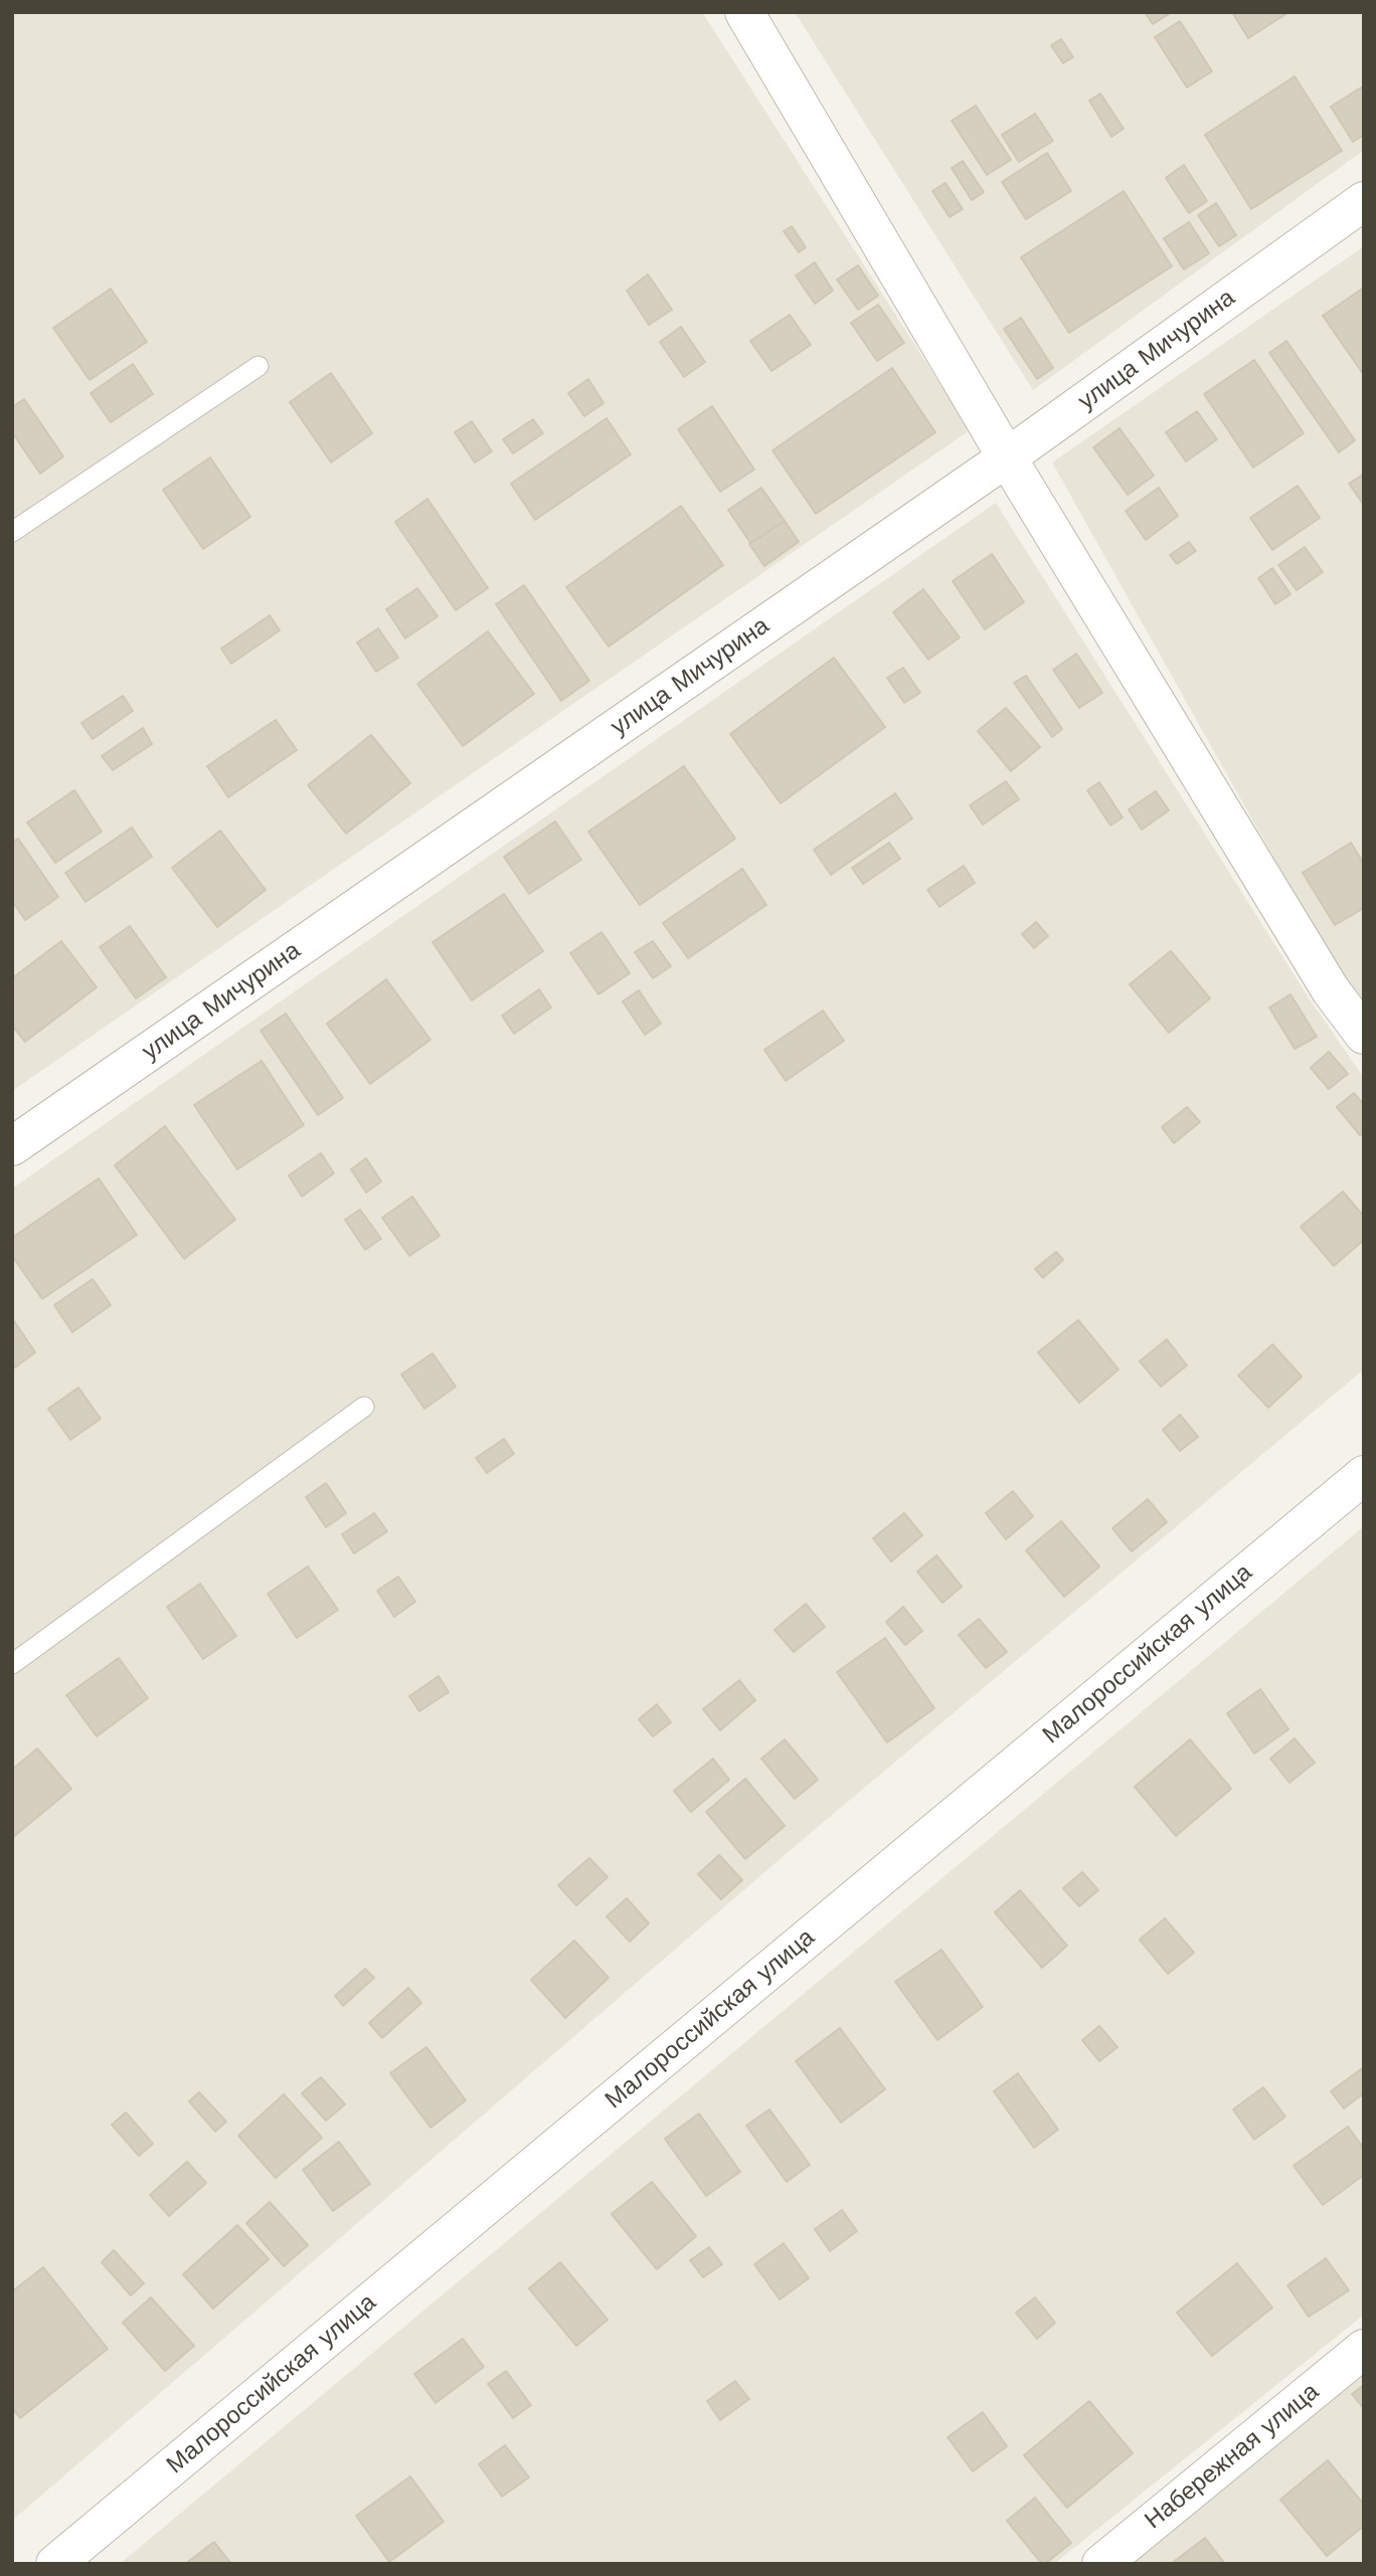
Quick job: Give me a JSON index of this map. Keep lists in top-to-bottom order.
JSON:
{
  "streets": {
    "street": ["улица Мичурина", "Малороссийская улица", "Набережная улица"]
  }
}
